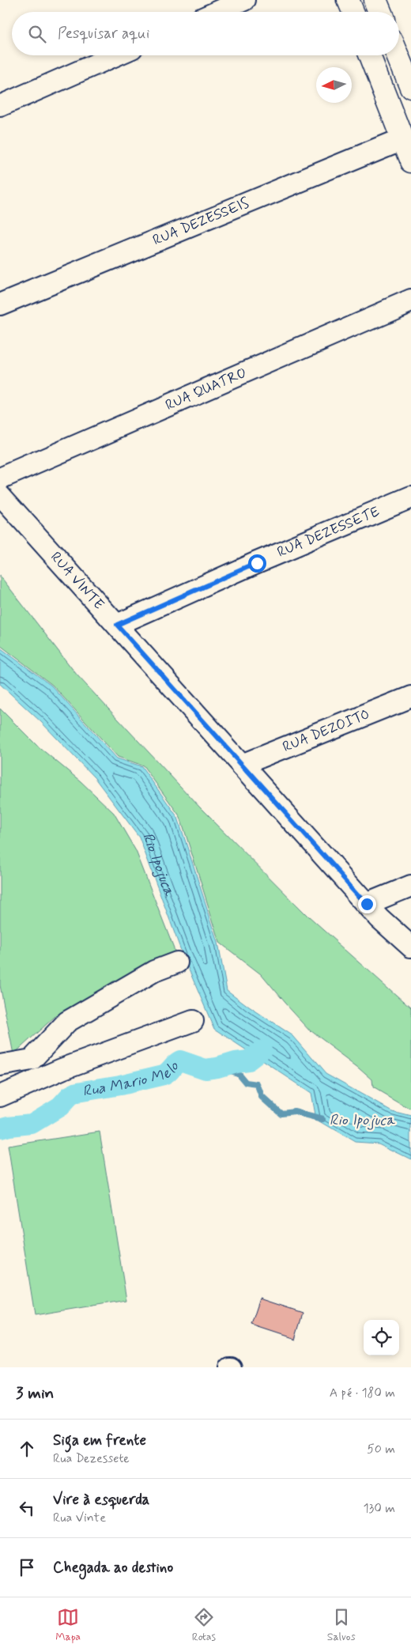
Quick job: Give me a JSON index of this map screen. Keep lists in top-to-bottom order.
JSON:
{
  "streets": {
    "street": [
      "RUA DEZESSEIS",
      "RUA QUATRO",
      "RUA DEZESSETE",
      "RUA VINTE",
      "RUA DEZOITO"
    ]
  },
  "crossings": [
    ["RUA DEZESSETE", "RUA VINTE"],
    ["RUA VINTE", "RUA DEZOITO"]
  ],
  "water": ["Rio Ipojuca", "Rua Mario Melo"],
  "north": "left",
  "page": {
    "search": "Pesquisar aqui",
    "heading": ["3 min", "A pé · 180 m"],
    "list": [
      ["Siga em frente", "Rua Dezessete", "50 m"],
      ["Vire à esquerda", "Rua Vinte", "130 m"],
      "Chegada ao destino"
    ],
    "nav": ["Mapa", "Rotas", "Salvos"]
  }
}
